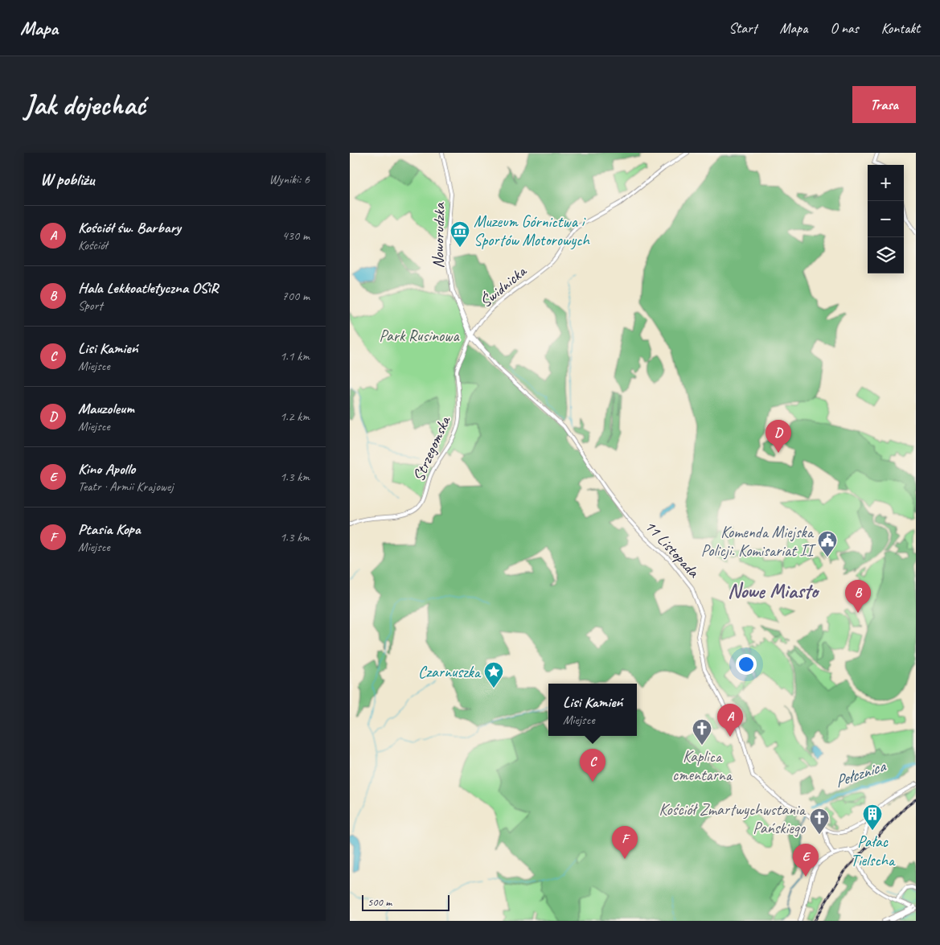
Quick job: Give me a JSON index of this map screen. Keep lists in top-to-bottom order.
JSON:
{
  "streets": {
    "main road": [
      "Noworudzka",
      "Świdnicka",
      "Strzegomska",
      "11 Listopada"
    ]
  },
  "crossings": [
    ["Noworudzka", "Świdnicka"],
    ["Noworudzka", "Strzegomska"],
    ["Noworudzka", "11 Listopada"],
    ["Świdnicka", "Strzegomska"],
    ["Świdnicka", "11 Listopada"],
    ["Strzegomska", "11 Listopada"]
  ],
  "districts": ["Nowe Miasto"],
  "water": ["Pełcznica"],
  "parks": ["Park Rusinowa"],
  "places": {
    "museum": ["Muzeum Górnictwa i Sportów Motorowych"],
    "public building": ["Komenda Miejska Policji. Komisariat II"],
    "place": ["Czarnuszka"],
    "church": ["Kaplica cmentarna", "Kościół Zmartwychwstania Pańskiego"],
    "building": ["Pałac Tielscha"]
  },
  "scale_bar": "500 m",
  "page": {
    "header": "Mapa",
    "nav": [
      "Start",
      "Mapa",
      "O nas",
      "Kontakt"
    ],
    "buttons": "Trasa",
    "title": "Jak dojechać",
    "heading": ["W pobliżu", "Wyniki: 6"],
    "map_buttons": ["+", "−"],
    "list": [
      {
        "mark": "A",
        "name": "Kościół św. Barbary",
        "note": "Kościół",
        "value": "430 m"
      },
      {
        "mark": "B",
        "name": "Hala Lekkoatletyczna OSiR",
        "note": "Sport",
        "value": "700 m"
      },
      {
        "mark": "C",
        "name": "Lisi Kamień",
        "note": "Miejsce",
        "value": "1.1 km"
      },
      {
        "mark": "D",
        "name": "Mauzoleum",
        "note": "Miejsce",
        "value": "1.2 km"
      },
      {
        "mark": "E",
        "name": "Kino Apollo",
        "note": "Teatr · Armii Krajowej",
        "value": "1.3 km"
      },
      {
        "mark": "F",
        "name": "Ptasia Kopa",
        "note": "Miejsce",
        "value": "1.3 km"
      }
    ],
    "pins": [
      "D",
      "B",
      "A",
      "C",
      "F",
      "E"
    ],
    "popup": ["Lisi Kamień", "Miejsce"],
    "scale": "500 m"
  }
}
